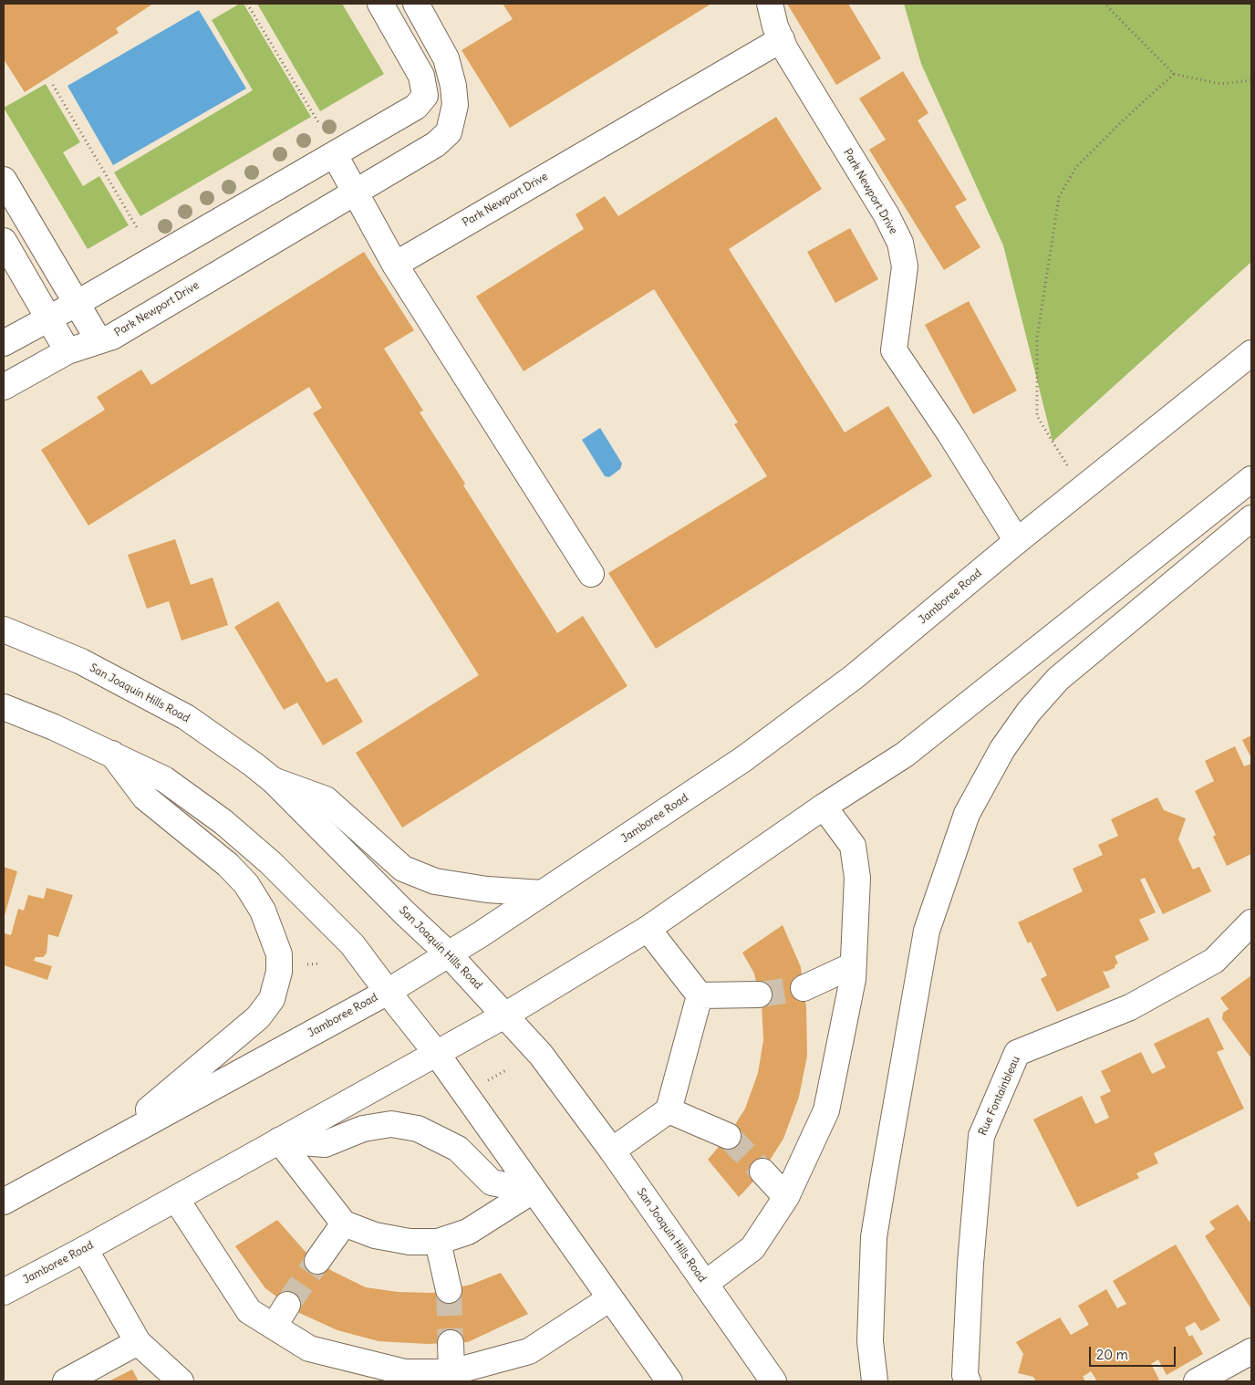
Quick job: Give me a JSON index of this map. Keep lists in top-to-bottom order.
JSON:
{
  "streets": {
    "main road": [
      "Park Newport Drive",
      "Jamboree Road",
      "San Joaquin Hills Road",
      "Rue Fontainbleau"
    ]
  },
  "crossings": [
    ["Park Newport Drive", "Jamboree Road"],
    ["Jamboree Road", "San Joaquin Hills Road"]
  ],
  "scale_bar": "20 m"
}
